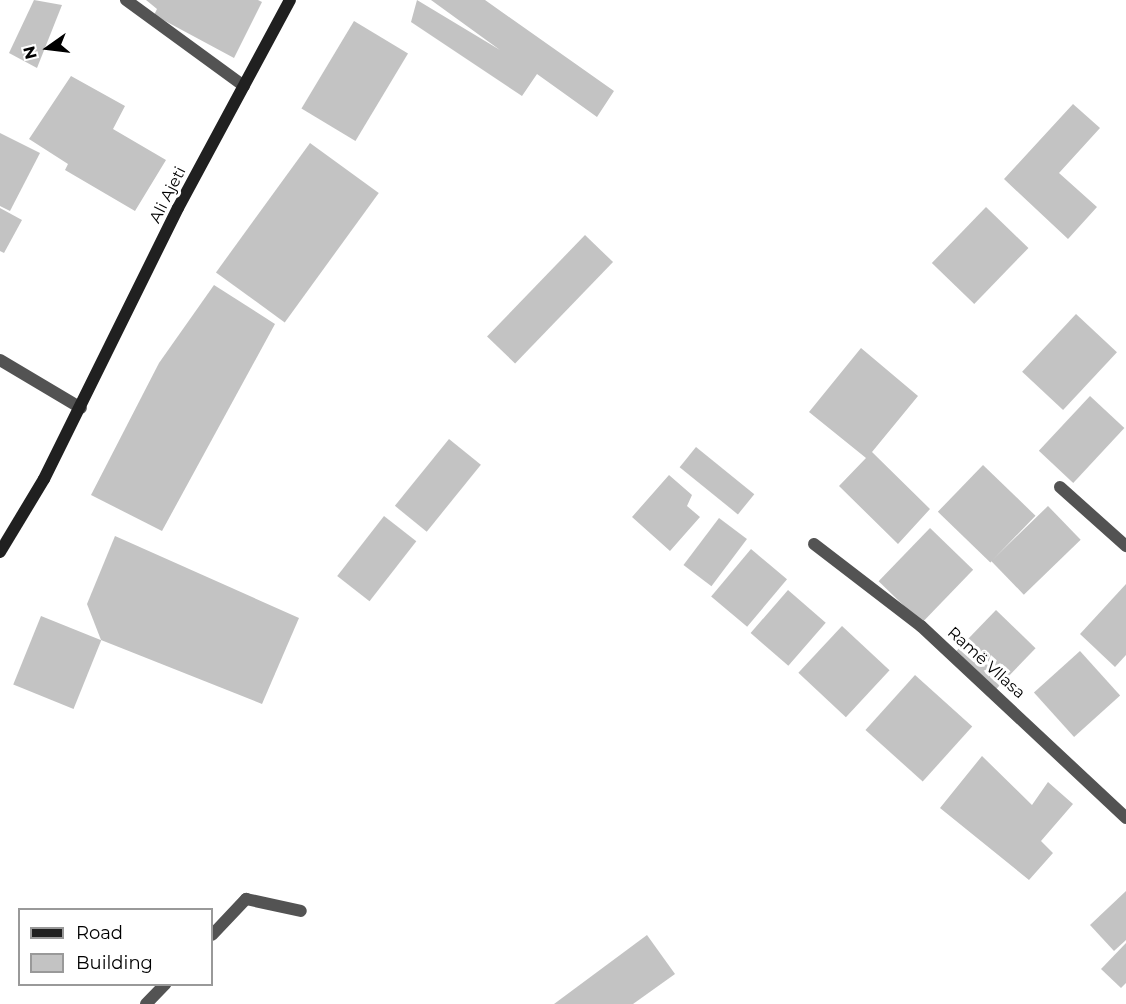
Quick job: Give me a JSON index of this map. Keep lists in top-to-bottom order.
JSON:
{
  "streets": {
    "main road": ["Ali Ajeti"],
    "street": ["Ramë Vllasa"]
  },
  "legend": ["Road", "Building"],
  "north": "left"
}
